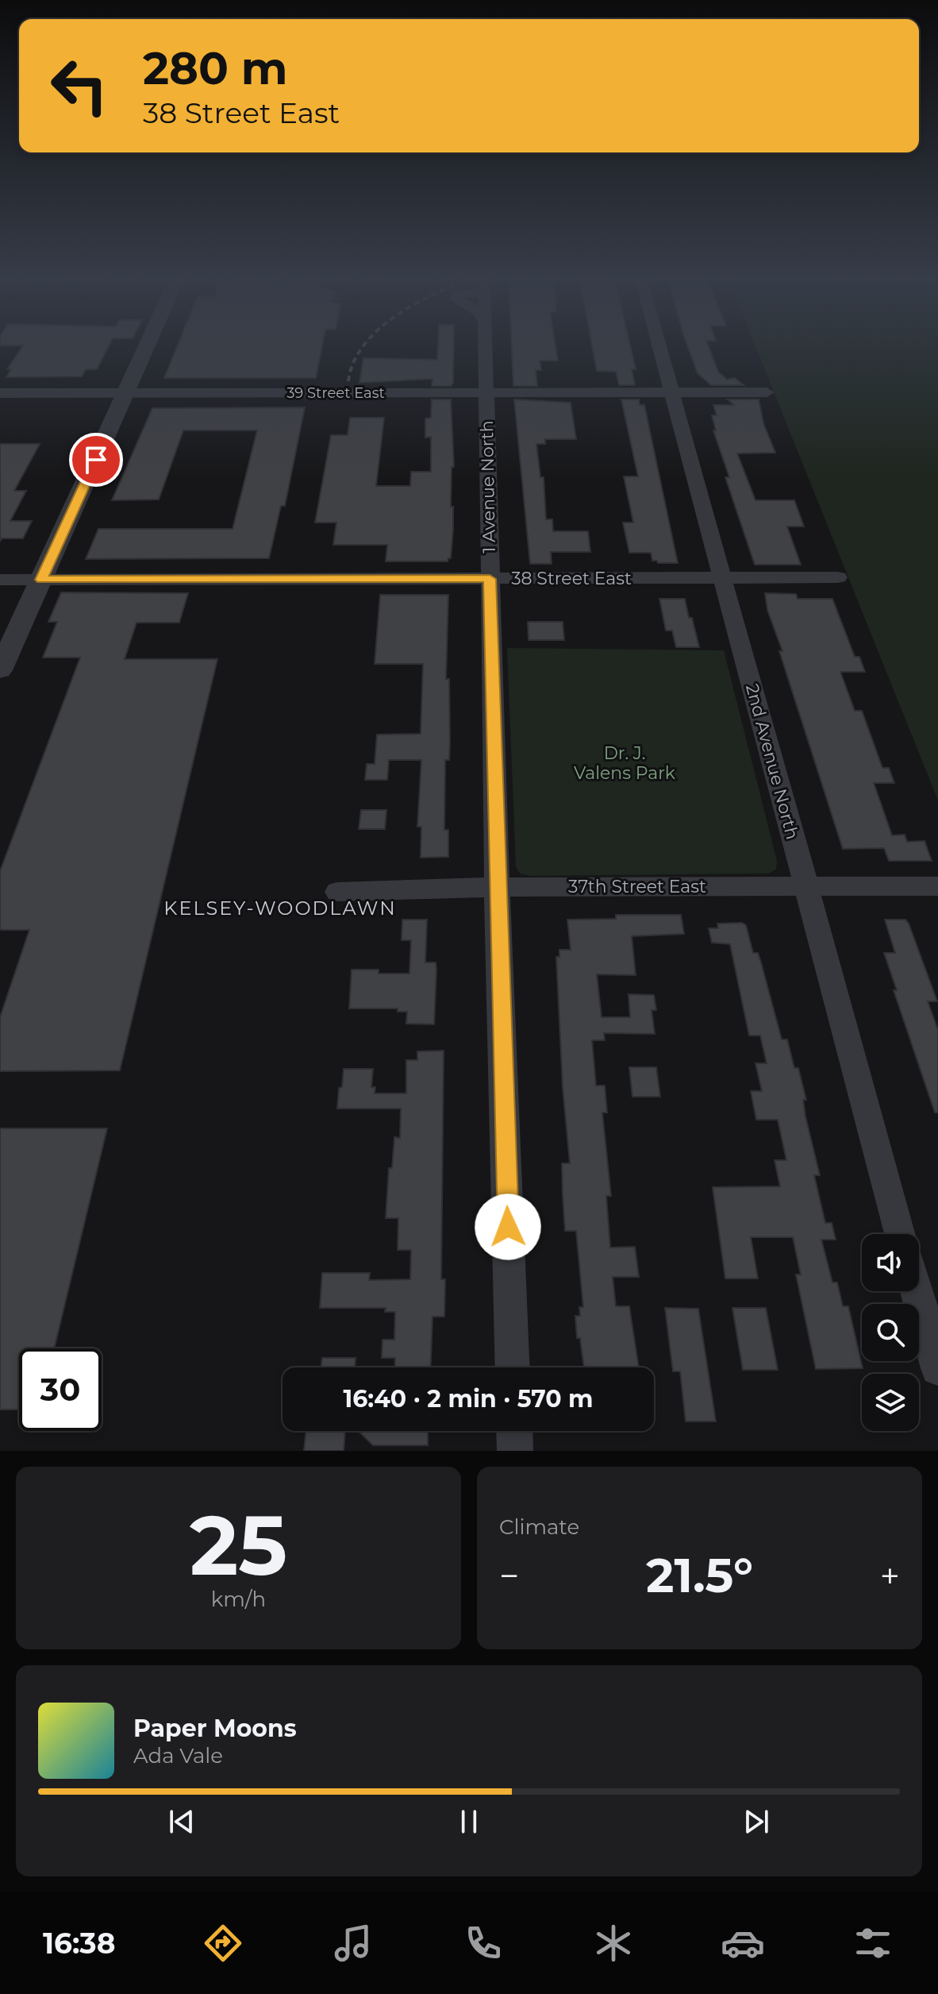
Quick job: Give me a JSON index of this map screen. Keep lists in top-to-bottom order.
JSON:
{
  "streets": {
    "street": [
      "39 Street East",
      "1 Avenue North",
      "38 Street East",
      "2nd Avenue North",
      "37th Street East"
    ]
  },
  "crossings": [
    ["39 Street East", "1 Avenue North"],
    ["39 Street East", "2nd Avenue North"],
    ["1 Avenue North", "38 Street East"],
    ["1 Avenue North", "37th Street East"],
    ["38 Street East", "2nd Avenue North"],
    ["2nd Avenue North", "37th Street East"]
  ],
  "districts": ["KELSEY-WOODLAWN"],
  "parks": ["Dr. J. Valens Park"],
  "page": {
    "turn": ["280 m", "38 Street East"],
    "limit": "30",
    "trip": "16:40 · 2 min · 570 m",
    "tile": [
      ["25", "km/h"],
      "Climate"
    ],
    "heat": ["−", "21.5°", "+"],
    "song": ["Paper Moons", "Ada Vale"],
    "tabs": "16:38"
  }
}
